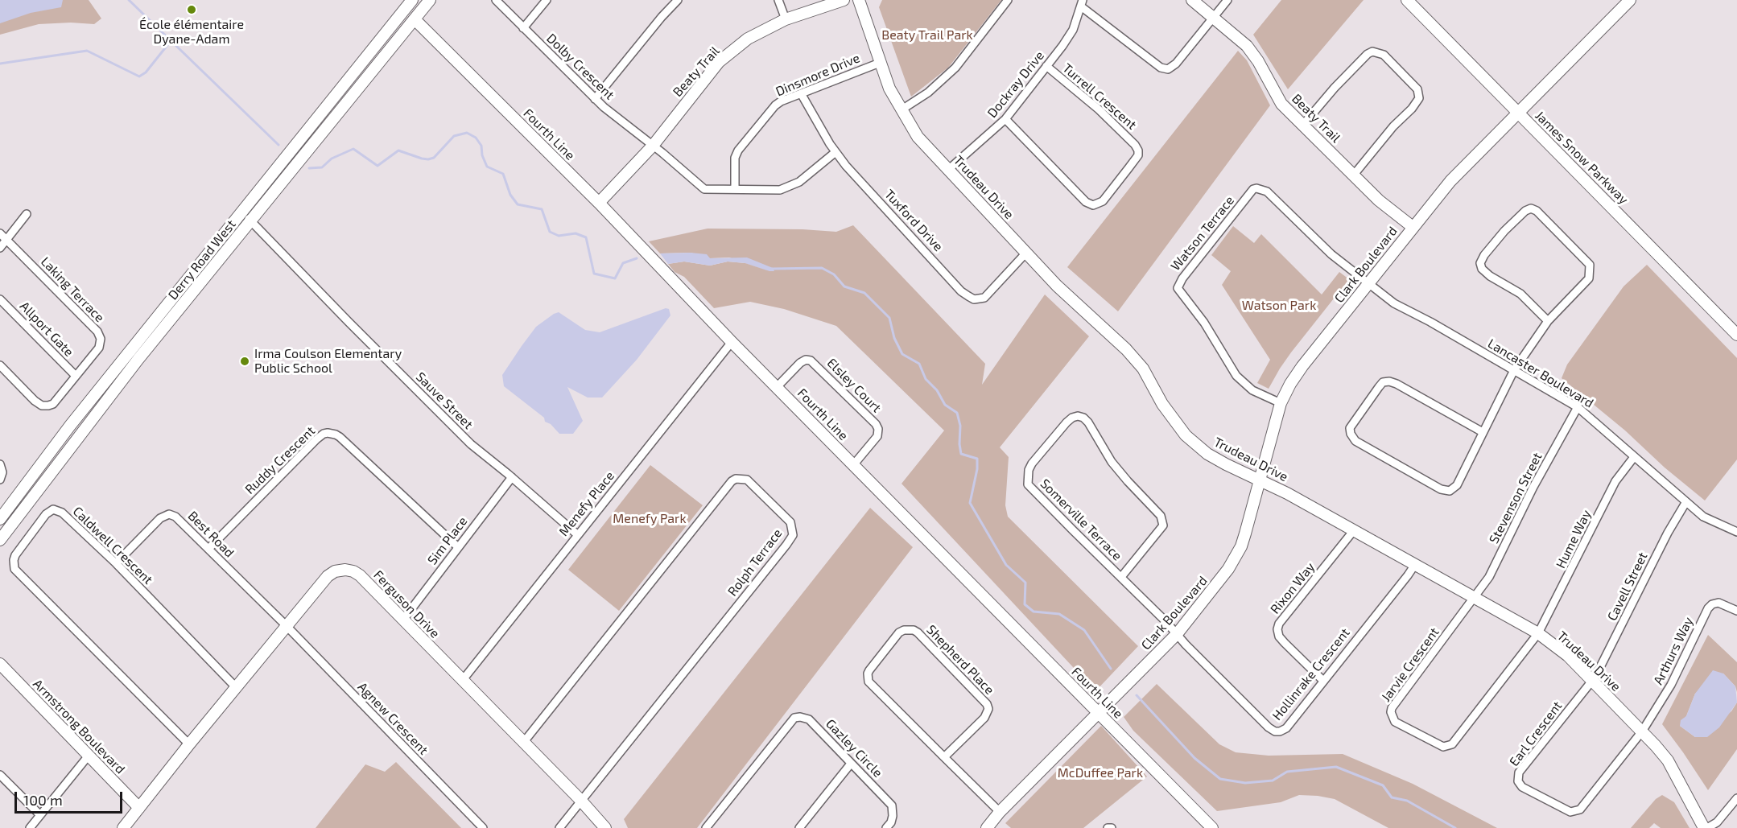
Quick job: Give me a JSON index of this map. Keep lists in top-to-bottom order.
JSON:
{
  "streets": {
    "street": [
      "Dolby Crescent",
      "Beaty Trail",
      "Dinsmore Drive",
      "Dockray Drive",
      "Turrell Crescent",
      "Fourth Line",
      "James Snow Parkway",
      "Trudeau Drive",
      "Tuxford Drive",
      "Watson Terrace",
      "Derry Road West",
      "Clark Boulevard",
      "Laking Terrace",
      "Allport Gate",
      "Lancaster Boulevard",
      "Elsley Court",
      "Sauve Street",
      "Ruddy Crescent",
      "Stevenson Street",
      "Menefy Place",
      "Somerville Terrace",
      "Best Road",
      "Hume Way",
      "Sim Place",
      "Caldwell Crescent",
      "Rolph Terrace",
      "Cavell Street",
      "Rixon Way",
      "Ferguson Drive",
      "Arthurs Way",
      "Shepherd Place",
      "Jarvie Crescent",
      "Hollinrake Crescent",
      "Agnew Crescent",
      "Armstrong Boulevard",
      "Earl Crescent",
      "Gazley Circle"
    ]
  },
  "crossings": [
    ["Dolby Crescent", "Beaty Trail"],
    ["Dolby Crescent", "Dinsmore Drive"],
    ["Dolby Crescent", "Tuxford Drive"],
    ["Beaty Trail", "Fourth Line"],
    ["Beaty Trail", "Clark Boulevard"],
    ["Dinsmore Drive", "Trudeau Drive"],
    ["Dinsmore Drive", "Tuxford Drive"],
    ["Dockray Drive", "Turrell Crescent"],
    ["Dockray Drive", "Trudeau Drive"],
    ["Fourth Line", "Derry Road West"],
    ["Fourth Line", "Clark Boulevard"],
    ["Fourth Line", "Elsley Court"],
    ["Fourth Line", "Menefy Place"],
    ["James Snow Parkway", "Clark Boulevard"],
    ["Trudeau Drive", "Tuxford Drive"],
    ["Trudeau Drive", "Clark Boulevard"],
    ["Trudeau Drive", "Stevenson Street"],
    ["Trudeau Drive", "Hume Way"],
    ["Trudeau Drive", "Cavell Street"],
    ["Trudeau Drive", "Rixon Way"],
    ["Trudeau Drive", "Arthurs Way"],
    ["Trudeau Drive", "Jarvie Crescent"],
    ["Trudeau Drive", "Hollinrake Crescent"],
    ["Trudeau Drive", "Earl Crescent"],
    ["Watson Terrace", "Clark Boulevard"],
    ["Watson Terrace", "Lancaster Boulevard"],
    ["Derry Road West", "Sauve Street"],
    ["Clark Boulevard", "Lancaster Boulevard"],
    ["Clark Boulevard", "Somerville Terrace"],
    ["Clark Boulevard", "Shepherd Place"],
    ["Clark Boulevard", "Hollinrake Crescent"],
    ["Laking Terrace", "Allport Gate"],
    ["Lancaster Boulevard", "Stevenson Street"],
    ["Lancaster Boulevard", "Hume Way"],
    ["Lancaster Boulevard", "Cavell Street"],
    ["Sauve Street", "Menefy Place"],
    ["Sauve Street", "Sim Place"],
    ["Ruddy Crescent", "Best Road"],
    ["Ruddy Crescent", "Sim Place"],
    ["Stevenson Street", "Jarvie Crescent"],
    ["Menefy Place", "Ferguson Drive"],
    ["Somerville Terrace", "Hollinrake Crescent"],
    ["Best Road", "Caldwell Crescent"],
    ["Best Road", "Ferguson Drive"],
    ["Best Road", "Agnew Crescent"],
    ["Hume Way", "Jarvie Crescent"],
    ["Sim Place", "Ferguson Drive"],
    ["Caldwell Crescent", "Ferguson Drive"],
    ["Rolph Terrace", "Ferguson Drive"],
    ["Cavell Street", "Earl Crescent"],
    ["Rixon Way", "Hollinrake Crescent"],
    ["Ferguson Drive", "Agnew Crescent"],
    ["Ferguson Drive", "Armstrong Boulevard"],
    ["Arthurs Way", "Earl Crescent"]
  ],
  "parks": [
    "Beaty Trail Park",
    "Watson Park",
    "Menefy Park",
    "McDuffee Park"
  ],
  "places": ["École élémentaire Dyane-Adam", "Irma Coulson Elementary Public School"],
  "scale_bar": "100 m"
}
